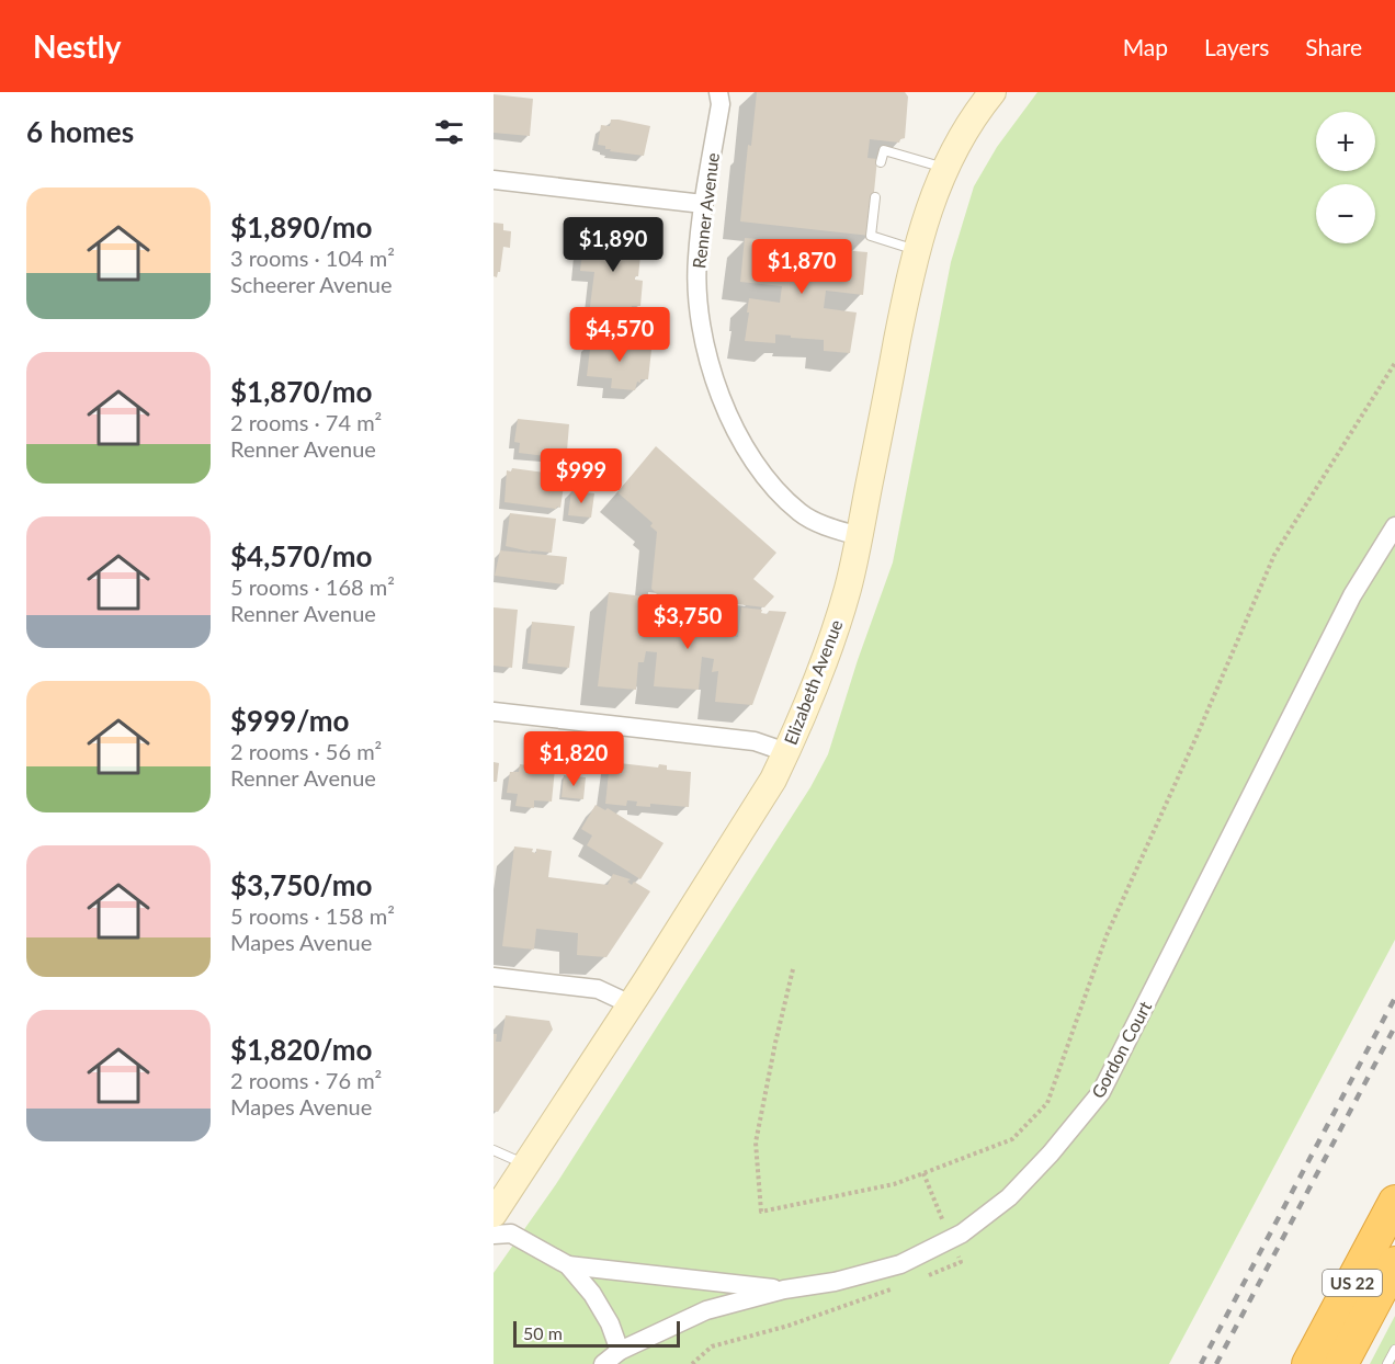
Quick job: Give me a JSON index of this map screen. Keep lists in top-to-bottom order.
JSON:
{
  "streets": {
    "highway": ["US 22"],
    "main road": ["Elizabeth Avenue"],
    "street": ["Renner Avenue", "Gordon Court"]
  },
  "crossings": [
    ["Renner Avenue", "Elizabeth Avenue"]
  ],
  "scale_bar": "50 m",
  "page": {
    "header": "Nestly",
    "nav": ["Map", "Layers", "Share"],
    "heading": "6 homes",
    "map_buttons": ["+", "−"],
    "list": [
      {
        "name": "$1,890/mo",
        "note": "3 rooms · 104 m² · Scheerer Avenue"
      },
      {
        "name": "$1,870/mo",
        "note": "2 rooms · 74 m² · Renner Avenue"
      },
      {
        "name": "$4,570/mo",
        "note": "5 rooms · 168 m² · Renner Avenue"
      },
      {
        "name": "$999/mo",
        "note": "2 rooms · 56 m² · Renner Avenue"
      },
      {
        "name": "$3,750/mo",
        "note": "5 rooms · 158 m² · Mapes Avenue"
      },
      {
        "name": "$1,820/mo",
        "note": "2 rooms · 76 m² · Mapes Avenue"
      }
    ],
    "price": [
      "$1,890",
      "$1,870",
      "$4,570",
      "$999",
      "$3,750",
      "$1,820"
    ],
    "scale": "50 m"
  }
}
